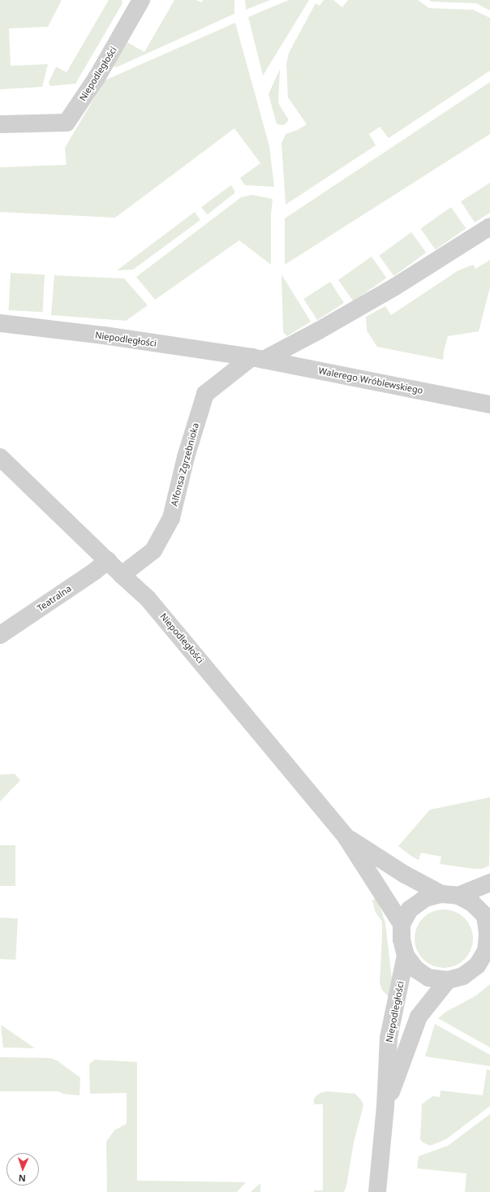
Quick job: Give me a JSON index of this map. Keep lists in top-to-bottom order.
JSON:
{
  "streets": {
    "street": [
      "Niepodległości",
      "Walerego Wróblewskiego",
      "Alfonsa Zgrzebnioka",
      "Teatralna"
    ]
  },
  "crossings": [
    ["Niepodległości", "Walerego Wróblewskiego"],
    ["Niepodległości", "Alfonsa Zgrzebnioka"],
    ["Niepodległości", "Teatralna"],
    ["Walerego Wróblewskiego", "Alfonsa Zgrzebnioka"]
  ],
  "north": "bottom"
}
